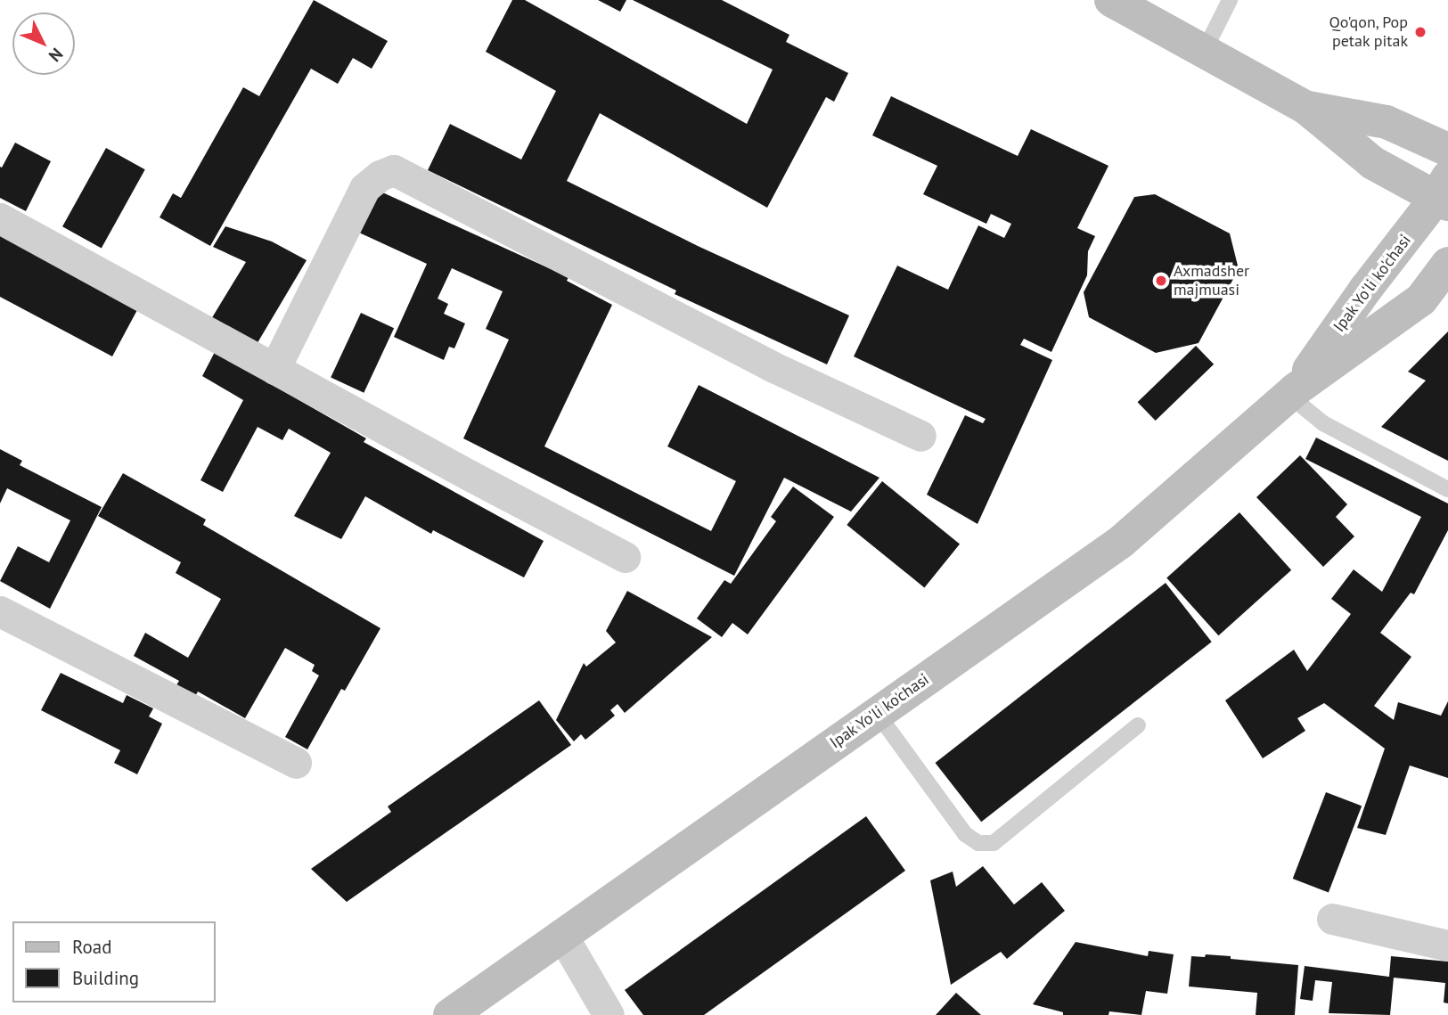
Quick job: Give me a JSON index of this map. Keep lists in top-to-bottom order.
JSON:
{
  "streets": {
    "main road": ["Ipak Yo'li ko'chasi"]
  },
  "places": ["Qo'qon, Pop petak pitak", "Axmadsher majmuasi"],
  "legend": ["Road", "Building"],
  "north": "bottom right"
}
